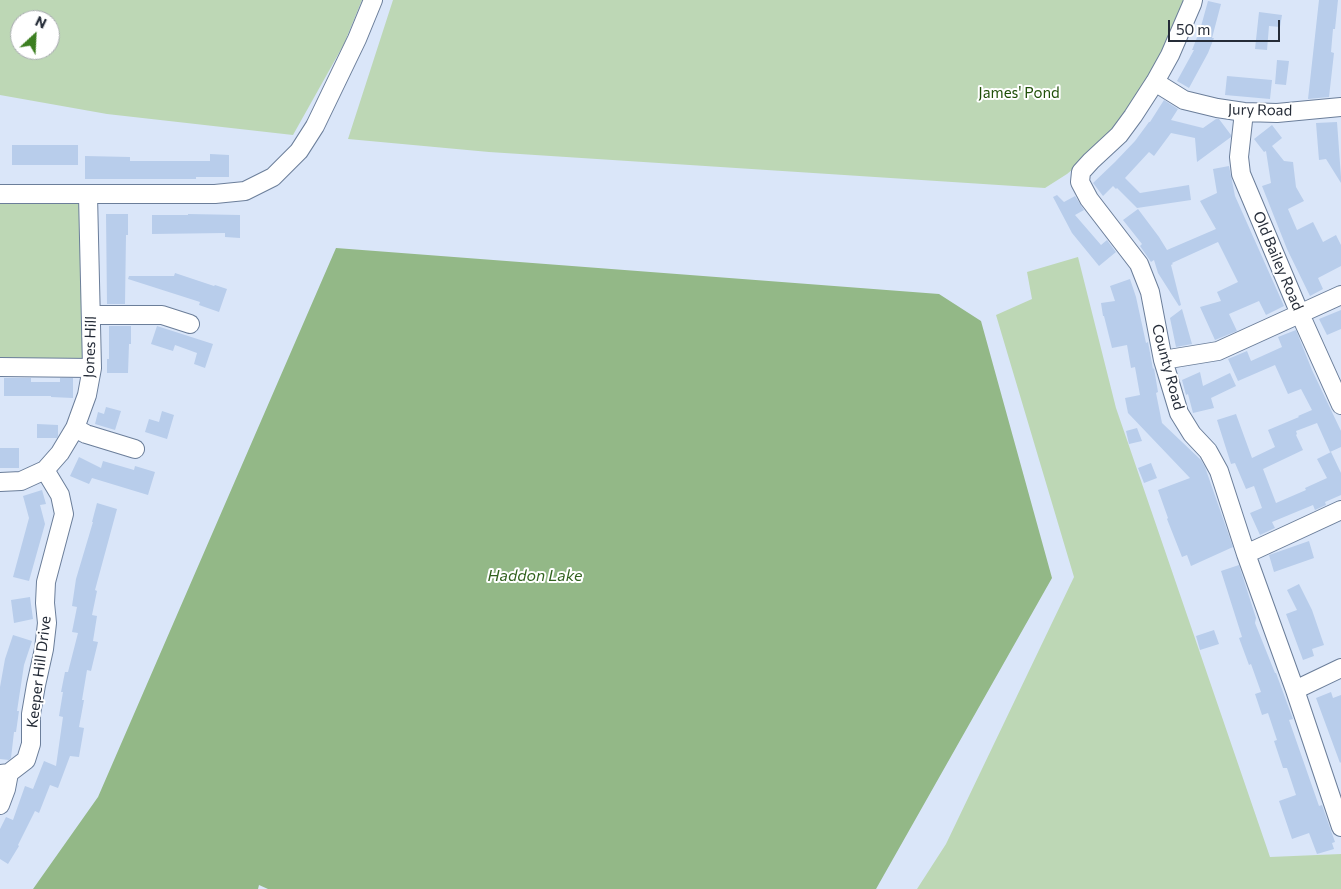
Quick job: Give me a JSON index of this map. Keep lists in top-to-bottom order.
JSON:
{
  "streets": {
    "street": [
      "Jury Road",
      "Old Bailey Road",
      "Jones Hill",
      "County Road",
      "Keeper Hill Drive"
    ]
  },
  "crossings": [
    ["Jury Road", "Old Bailey Road"],
    ["Jury Road", "County Road"],
    ["Jones Hill", "Keeper Hill Drive"]
  ],
  "water": ["Haddon Lake"],
  "parks": ["James' Pond"],
  "scale_bar": "50 m",
  "north": "top right"
}
